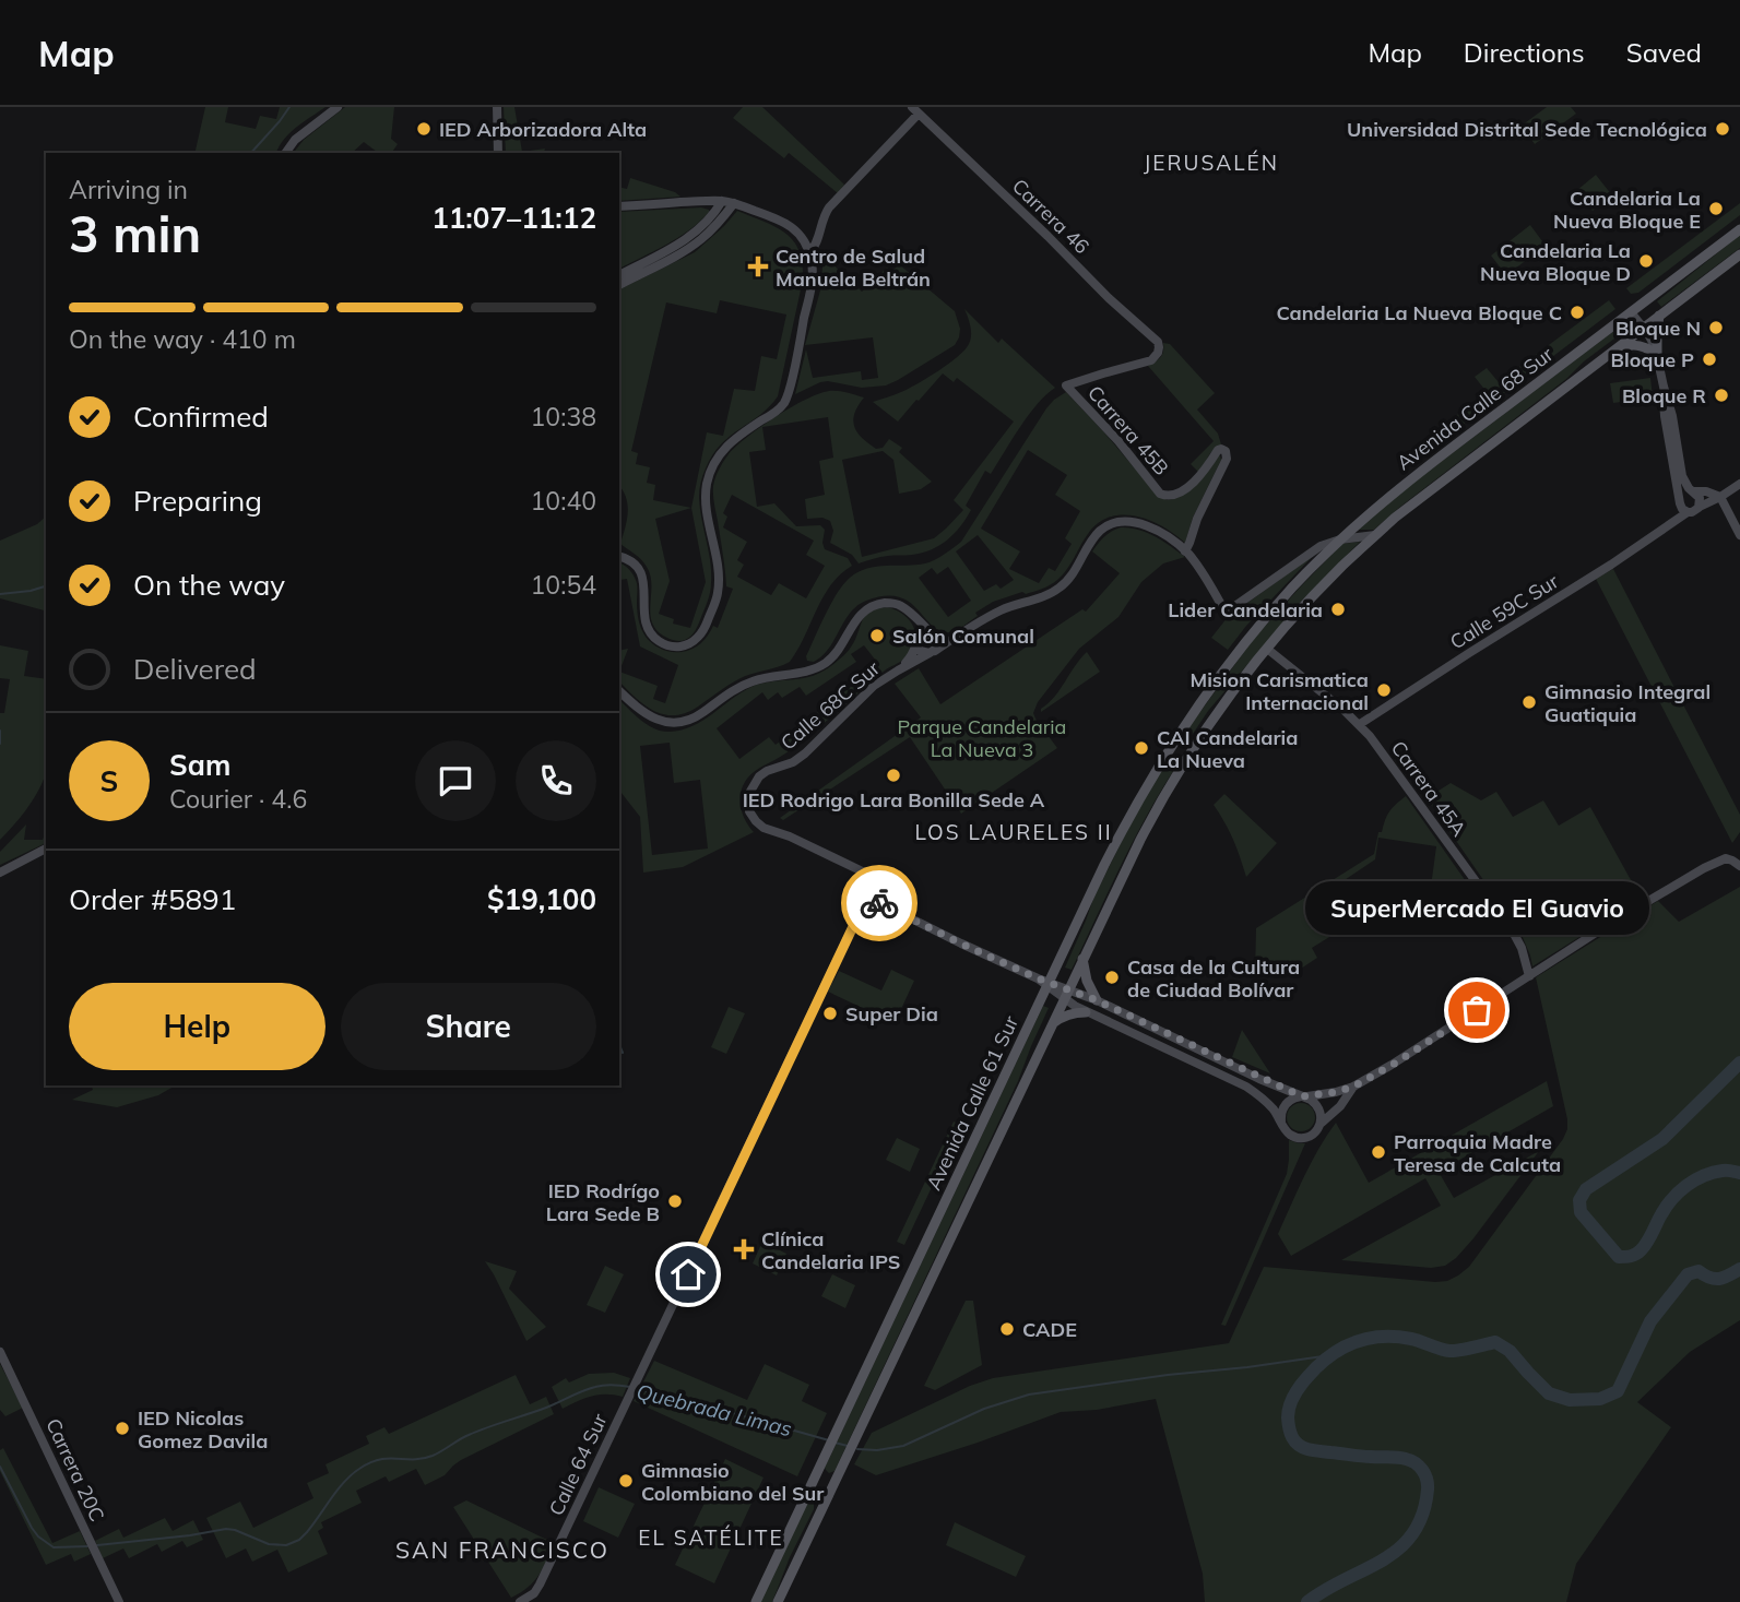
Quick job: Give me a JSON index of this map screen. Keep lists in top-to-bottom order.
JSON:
{
  "streets": {
    "main road": ["Avenida Calle 68 Sur", "Avenida Calle 61 Sur"],
    "street": [
      "Carrera 46",
      "Carrera 45B",
      "Calle 59C Sur",
      "Calle 68C Sur",
      "Carrera 45A",
      "Calle 64 Sur",
      "Carrera 20C"
    ]
  },
  "crossings": [
    ["Carrera 46", "Carrera 45B"],
    ["Avenida Calle 68 Sur", "Carrera 45A"],
    ["Avenida Calle 68 Sur", "Avenida Calle 61 Sur"],
    ["Carrera 45B", "Calle 68C Sur"],
    ["Calle 59C Sur", "Carrera 45A"],
    ["Calle 68C Sur", "Calle 64 Sur"],
    ["Carrera 45A", "Avenida Calle 61 Sur"]
  ],
  "districts": [
    "JERUSALÉN",
    "LOS LAURELES II",
    "EL SATÉLITE",
    "SAN FRANCISCO"
  ],
  "water": ["Quebrada Limas"],
  "parks": ["Parque Candelaria La Nueva 3"],
  "places": {
    "other": [
      "IED Arborizadora Alta",
      "Universidad Distrital Sede Tecnológica",
      "Candelaria La Nueva Bloque E",
      "Candelaria La Nueva Bloque D",
      "Candelaria La Nueva Bloque C",
      "Bloque N",
      "Bloque P",
      "Bloque R",
      "Lider Candelaria",
      "Salón Comunal",
      "Mision Carismatica Internacional",
      "Gimnasio Integral Guatiquia",
      "CAI Candelaria La Nueva",
      "IED Rodrigo Lara Bonilla Sede A",
      "Casa de la Cultura de Ciudad Bolívar",
      "SuperMercado El Guavio",
      "Super Dia",
      "Parroquia Madre Teresa de Calcuta",
      "IED Rodrígo Lara Sede B",
      "CADE",
      "IED Nicolas Gomez Davila",
      "Gimnasio Colombiano del Sur"
    ],
    "health": ["Centro de Salud Manuela Beltrán", "Clínica Candelaria IPS"]
  },
  "page": {
    "header": "Map",
    "nav": ["Map", "Directions", "Saved"],
    "heading": ["3 min", "Arriving in", "11:07–11:12"],
    "panel": [
      "Sam",
      "Courier · 4.6",
      "Order #5891",
      "$19,100"
    ],
    "bar": "On the way · 410 m",
    "list": [
      ["Confirmed", "10:38"],
      ["Preparing", "10:40"],
      ["On the way", "10:54"],
      "Delivered"
    ],
    "round": "S",
    "bubble": "SuperMercado El Guavio",
    "buttons": ["Help", "Share"]
  }
}
